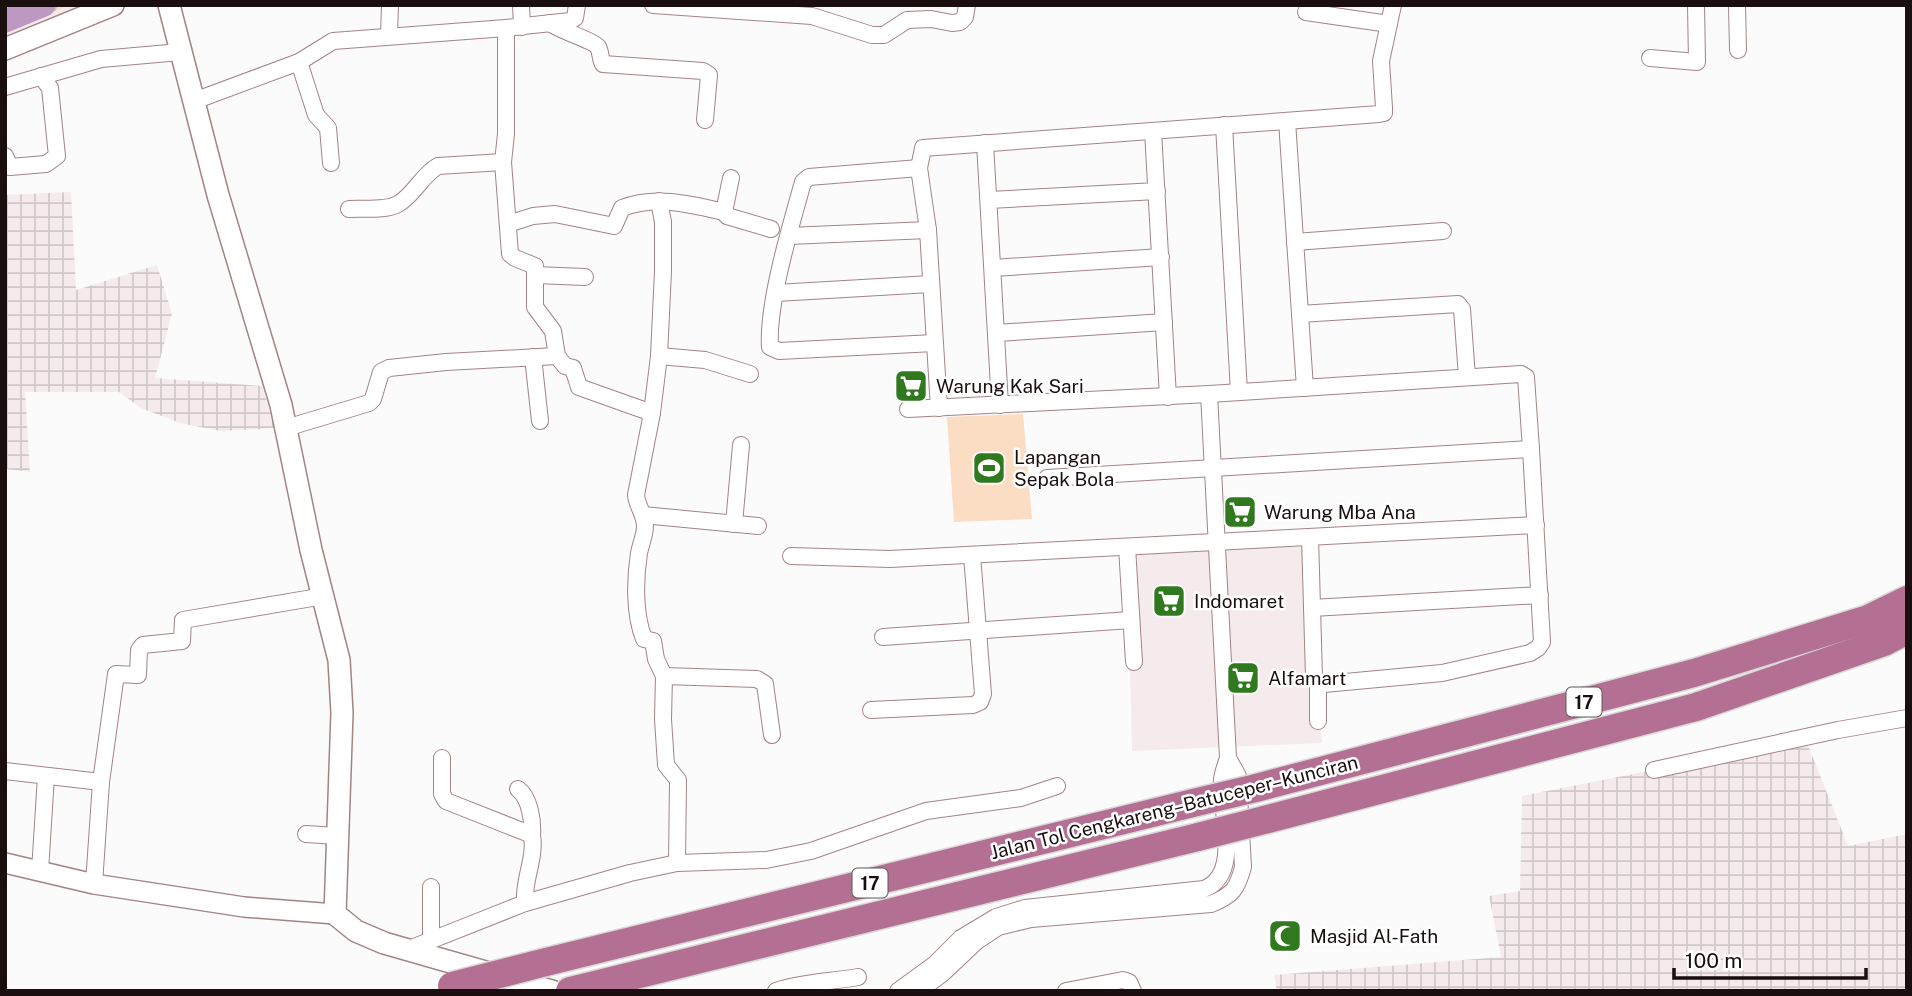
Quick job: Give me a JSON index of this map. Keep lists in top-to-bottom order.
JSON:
{
  "streets": {
    "highway": ["17", "Jalan Tol Cengkareng–Batuceper–Kunciran"]
  },
  "places": {
    "supermarket": [
      "Warung Kak Sari",
      "Warung Mba Ana",
      "Indomaret",
      "Alfamart"
    ],
    "sports": ["Lapangan Sepak Bola"],
    "mosque": ["Masjid Al-Fath"]
  },
  "scale_bar": "100 m"
}
